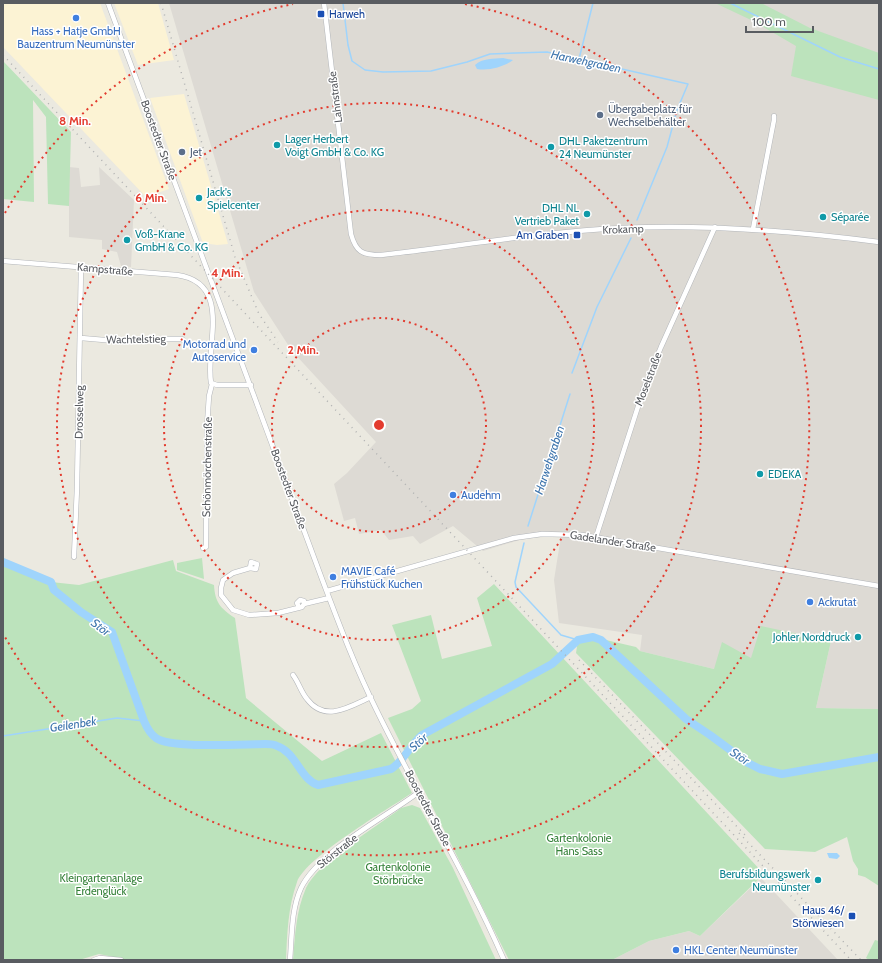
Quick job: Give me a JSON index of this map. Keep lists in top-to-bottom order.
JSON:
{
  "streets": {
    "street": [
      "Lahnstraße",
      "Boostedter Straße",
      "Krokamp",
      "Kampstraße",
      "Wachtelstieg",
      "Moselstraße",
      "Drosselweg",
      "Schönmörchenstraße",
      "Gadelander Straße",
      "Störstraße"
    ]
  },
  "crossings": [
    ["Lahnstraße", "Krokamp"],
    ["Boostedter Straße", "Gadelander Straße"],
    ["Boostedter Straße", "Störstraße"],
    ["Krokamp", "Moselstraße"],
    ["Kampstraße", "Drosselweg"],
    ["Kampstraße", "Schönmörchenstraße"],
    ["Wachtelstieg", "Drosselweg"],
    ["Moselstraße", "Gadelander Straße"]
  ],
  "water": ["Harwehgraben", "Stör", "Geilenbek"],
  "parks": ["Gartenkolonie Hans Sass", "Gartenkolonie Störbrücke", "Kleingartenanlage Erdenglück"],
  "places": {
    "transit": ["Harweh", "Am Graben", "Haus 46/ Störwiesen"],
    "other": [
      "Hass + Hatje GmbH Bauzentrum Neumünster",
      "Übergabeplatz für Wechselbehälter",
      "Lager Herbert Voigt GmbH & Co. KG",
      "DHL Paketzentrum 24 Neumünster",
      "Jet",
      "Jack's Spielcenter",
      "DHL NL Vertrieb Paket",
      "Séparée",
      "Voß-Krane GmbH & Co. KG",
      "Motorrad und Autoservice",
      "EDEKA",
      "Audehm",
      "MAVIE Café Frühstück Kuchen",
      "Ackrutat",
      "Johler Norddruck",
      "Berufsbildungswerk Neumünster",
      "HKL Center Neumünster"
    ]
  },
  "scale_bar": "100 m",
  "rings": [
    "8 Min.",
    "6 Min.",
    "4 Min.",
    "2 Min."
  ]
}
